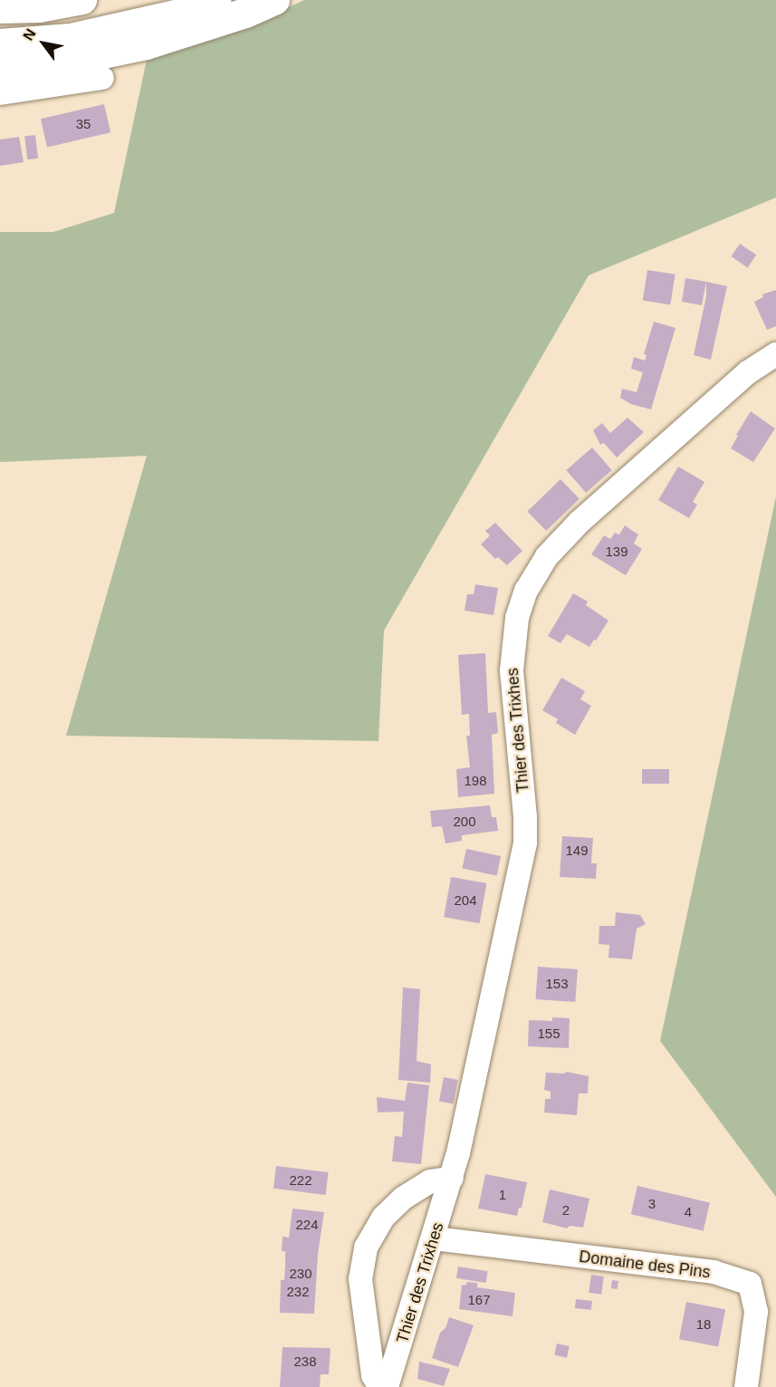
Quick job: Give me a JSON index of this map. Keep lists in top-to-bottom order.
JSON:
{
  "streets": {
    "street": ["Thier des Trixhes", "Domaine des Pins"]
  },
  "crossings": [
    ["Thier des Trixhes", "Domaine des Pins"]
  ],
  "house_numbers": [
    "35",
    "139",
    "198",
    "200",
    "149",
    "204",
    "153",
    "155",
    "222",
    "1",
    "3",
    "2",
    "4",
    "224",
    "230",
    "232",
    "167",
    "18",
    "238"
  ],
  "north": "top left"
}
